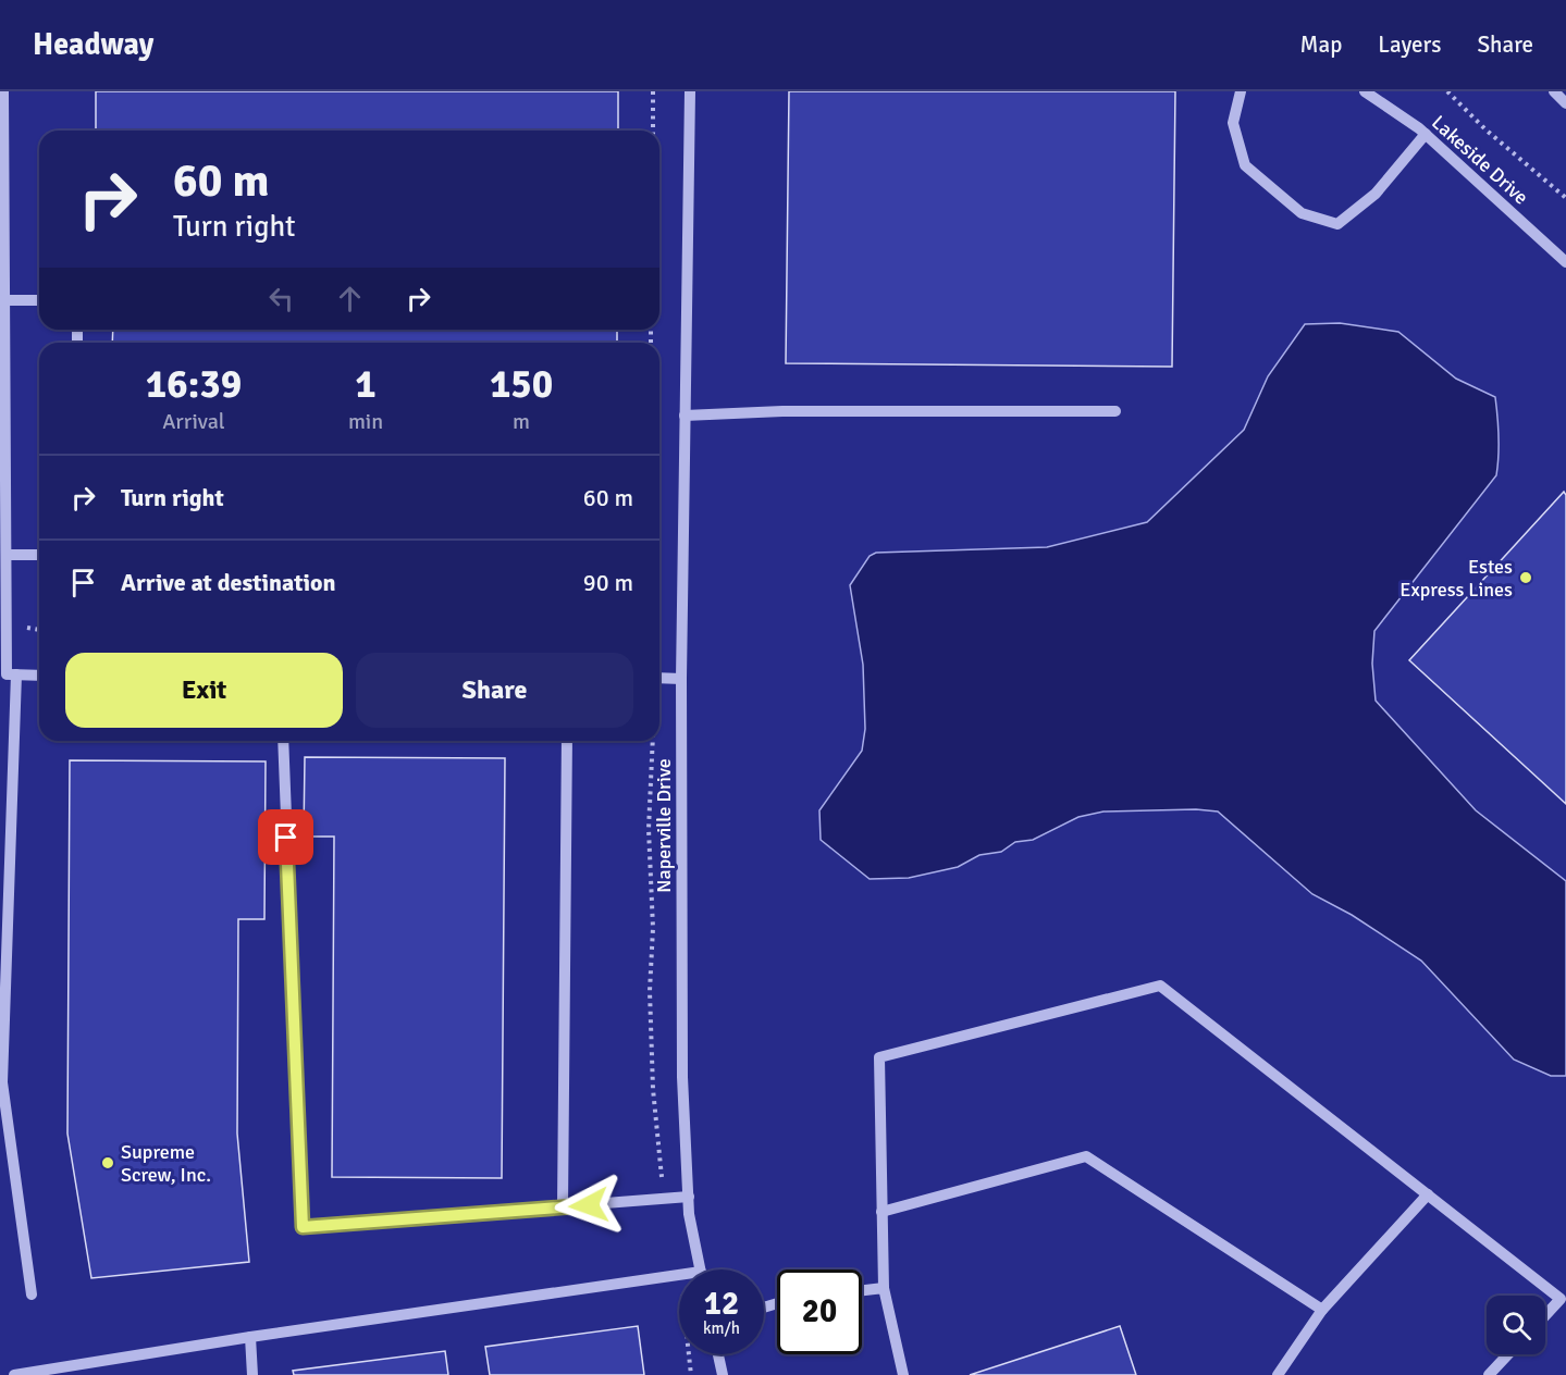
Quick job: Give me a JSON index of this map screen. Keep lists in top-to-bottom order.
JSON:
{
  "streets": {
    "street": ["Lakeside Drive", "Naperville Drive"]
  },
  "places": ["Estes Express Lines", "Supreme Screw, Inc."],
  "page": {
    "header": "Headway",
    "nav": ["Map", "Layers", "Share"],
    "turn": ["60 m", "Turn right"],
    "eta": [
      "16:39",
      "Arrival",
      "1",
      "min",
      "150",
      "m"
    ],
    "list": [
      {
        "name": "Turn right",
        "value": "60 m"
      },
      {
        "name": "Arrive at destination",
        "value": "90 m"
      }
    ],
    "buttons": ["Exit", "Share"],
    "speed": "12 km/h",
    "limit": "20"
  }
}
